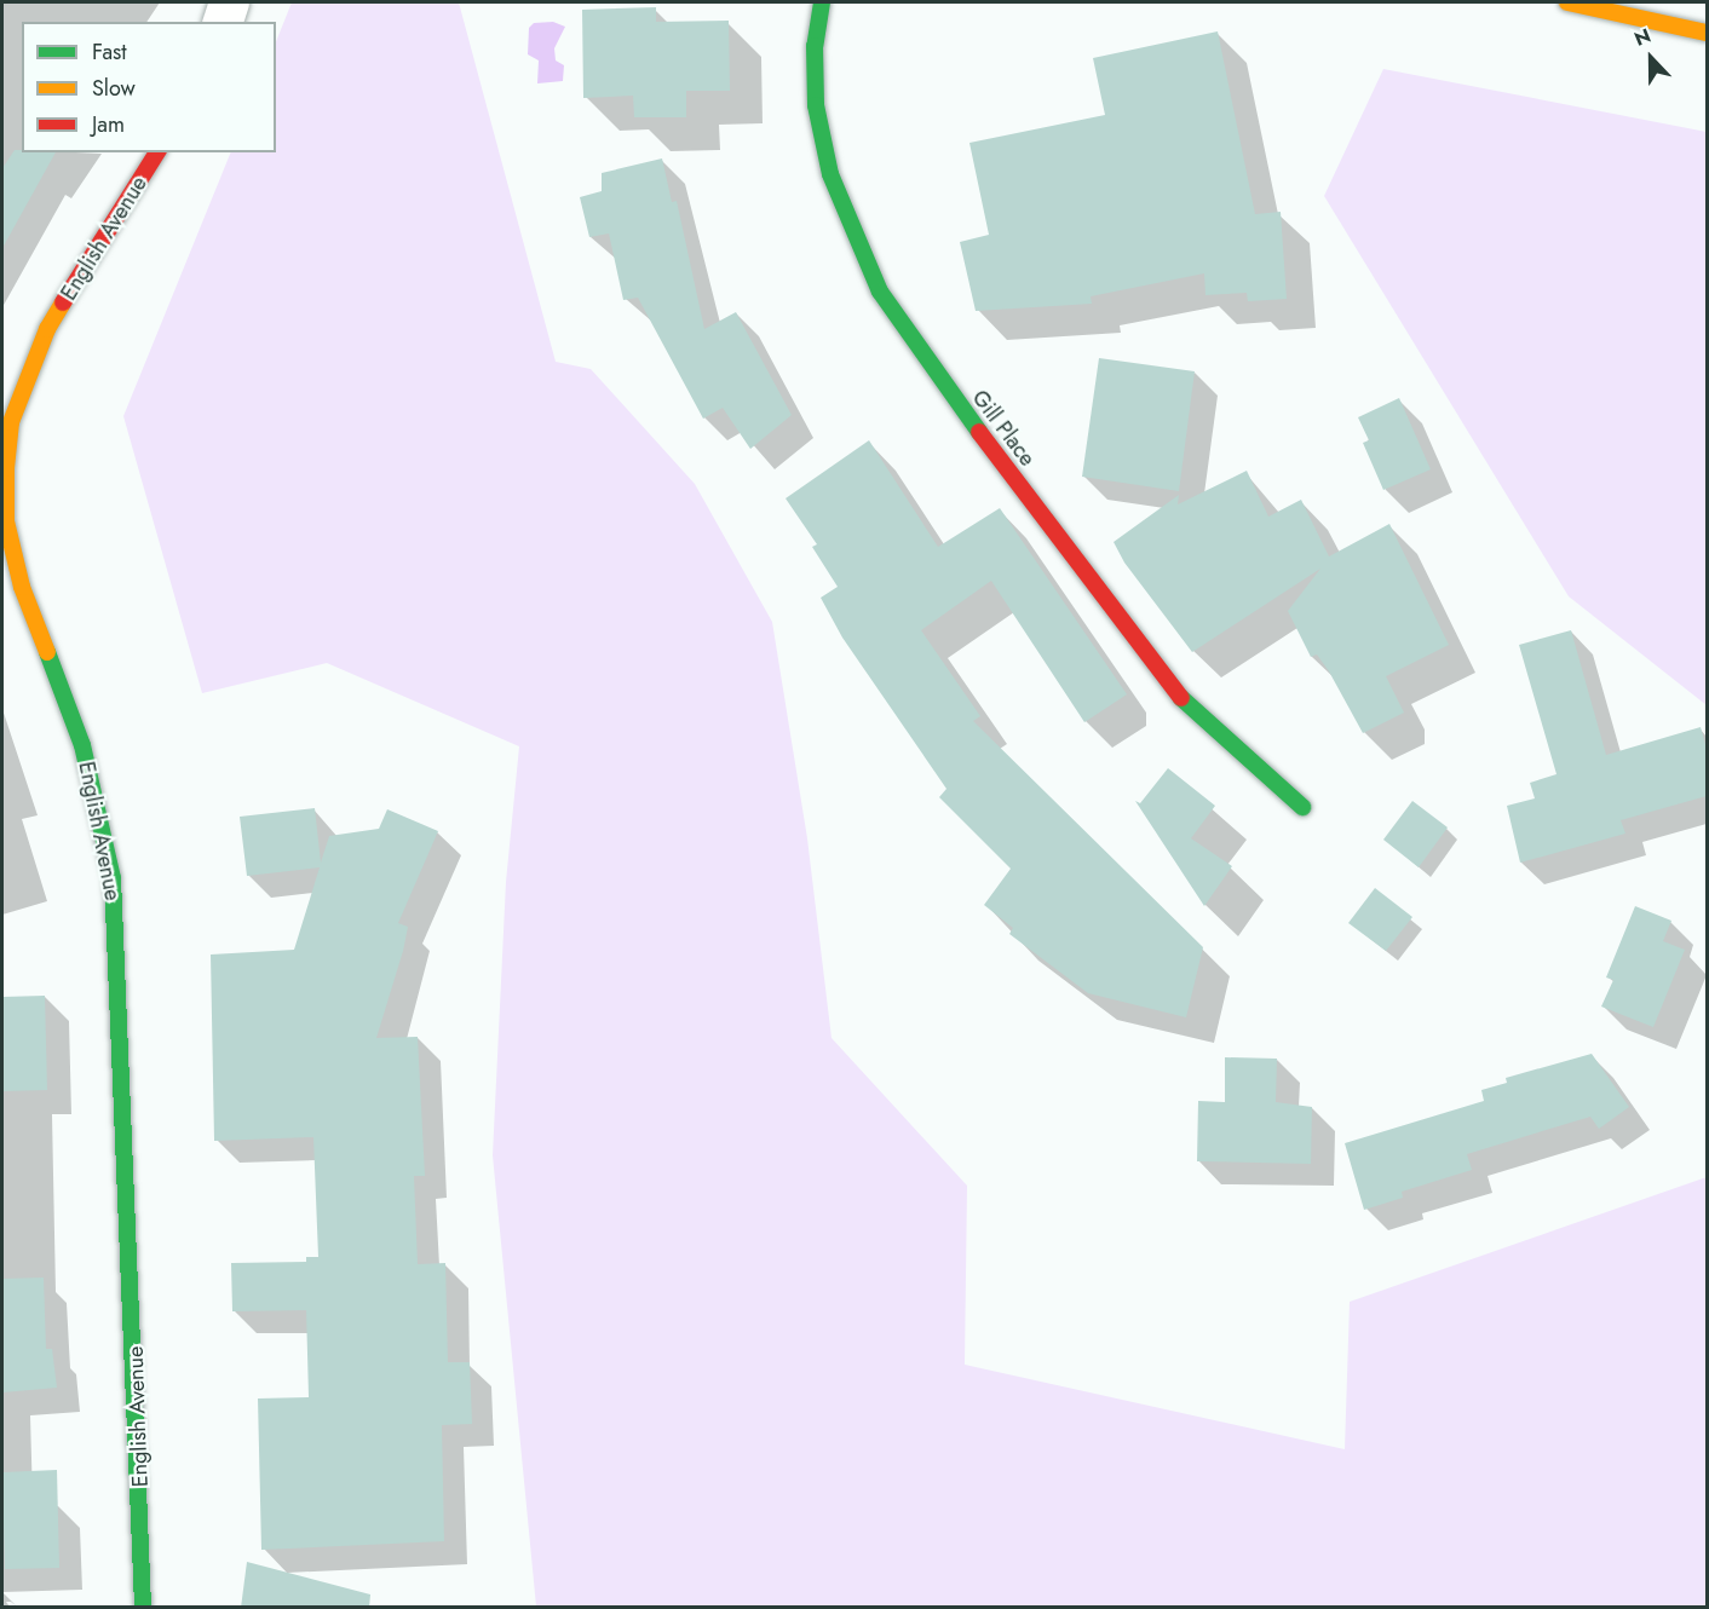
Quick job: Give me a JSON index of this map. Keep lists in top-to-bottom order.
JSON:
{
  "streets": {
    "street": ["English Avenue", "Gill Place"]
  },
  "legend": ["Fast", "Slow", "Jam"],
  "north": "top"
}
